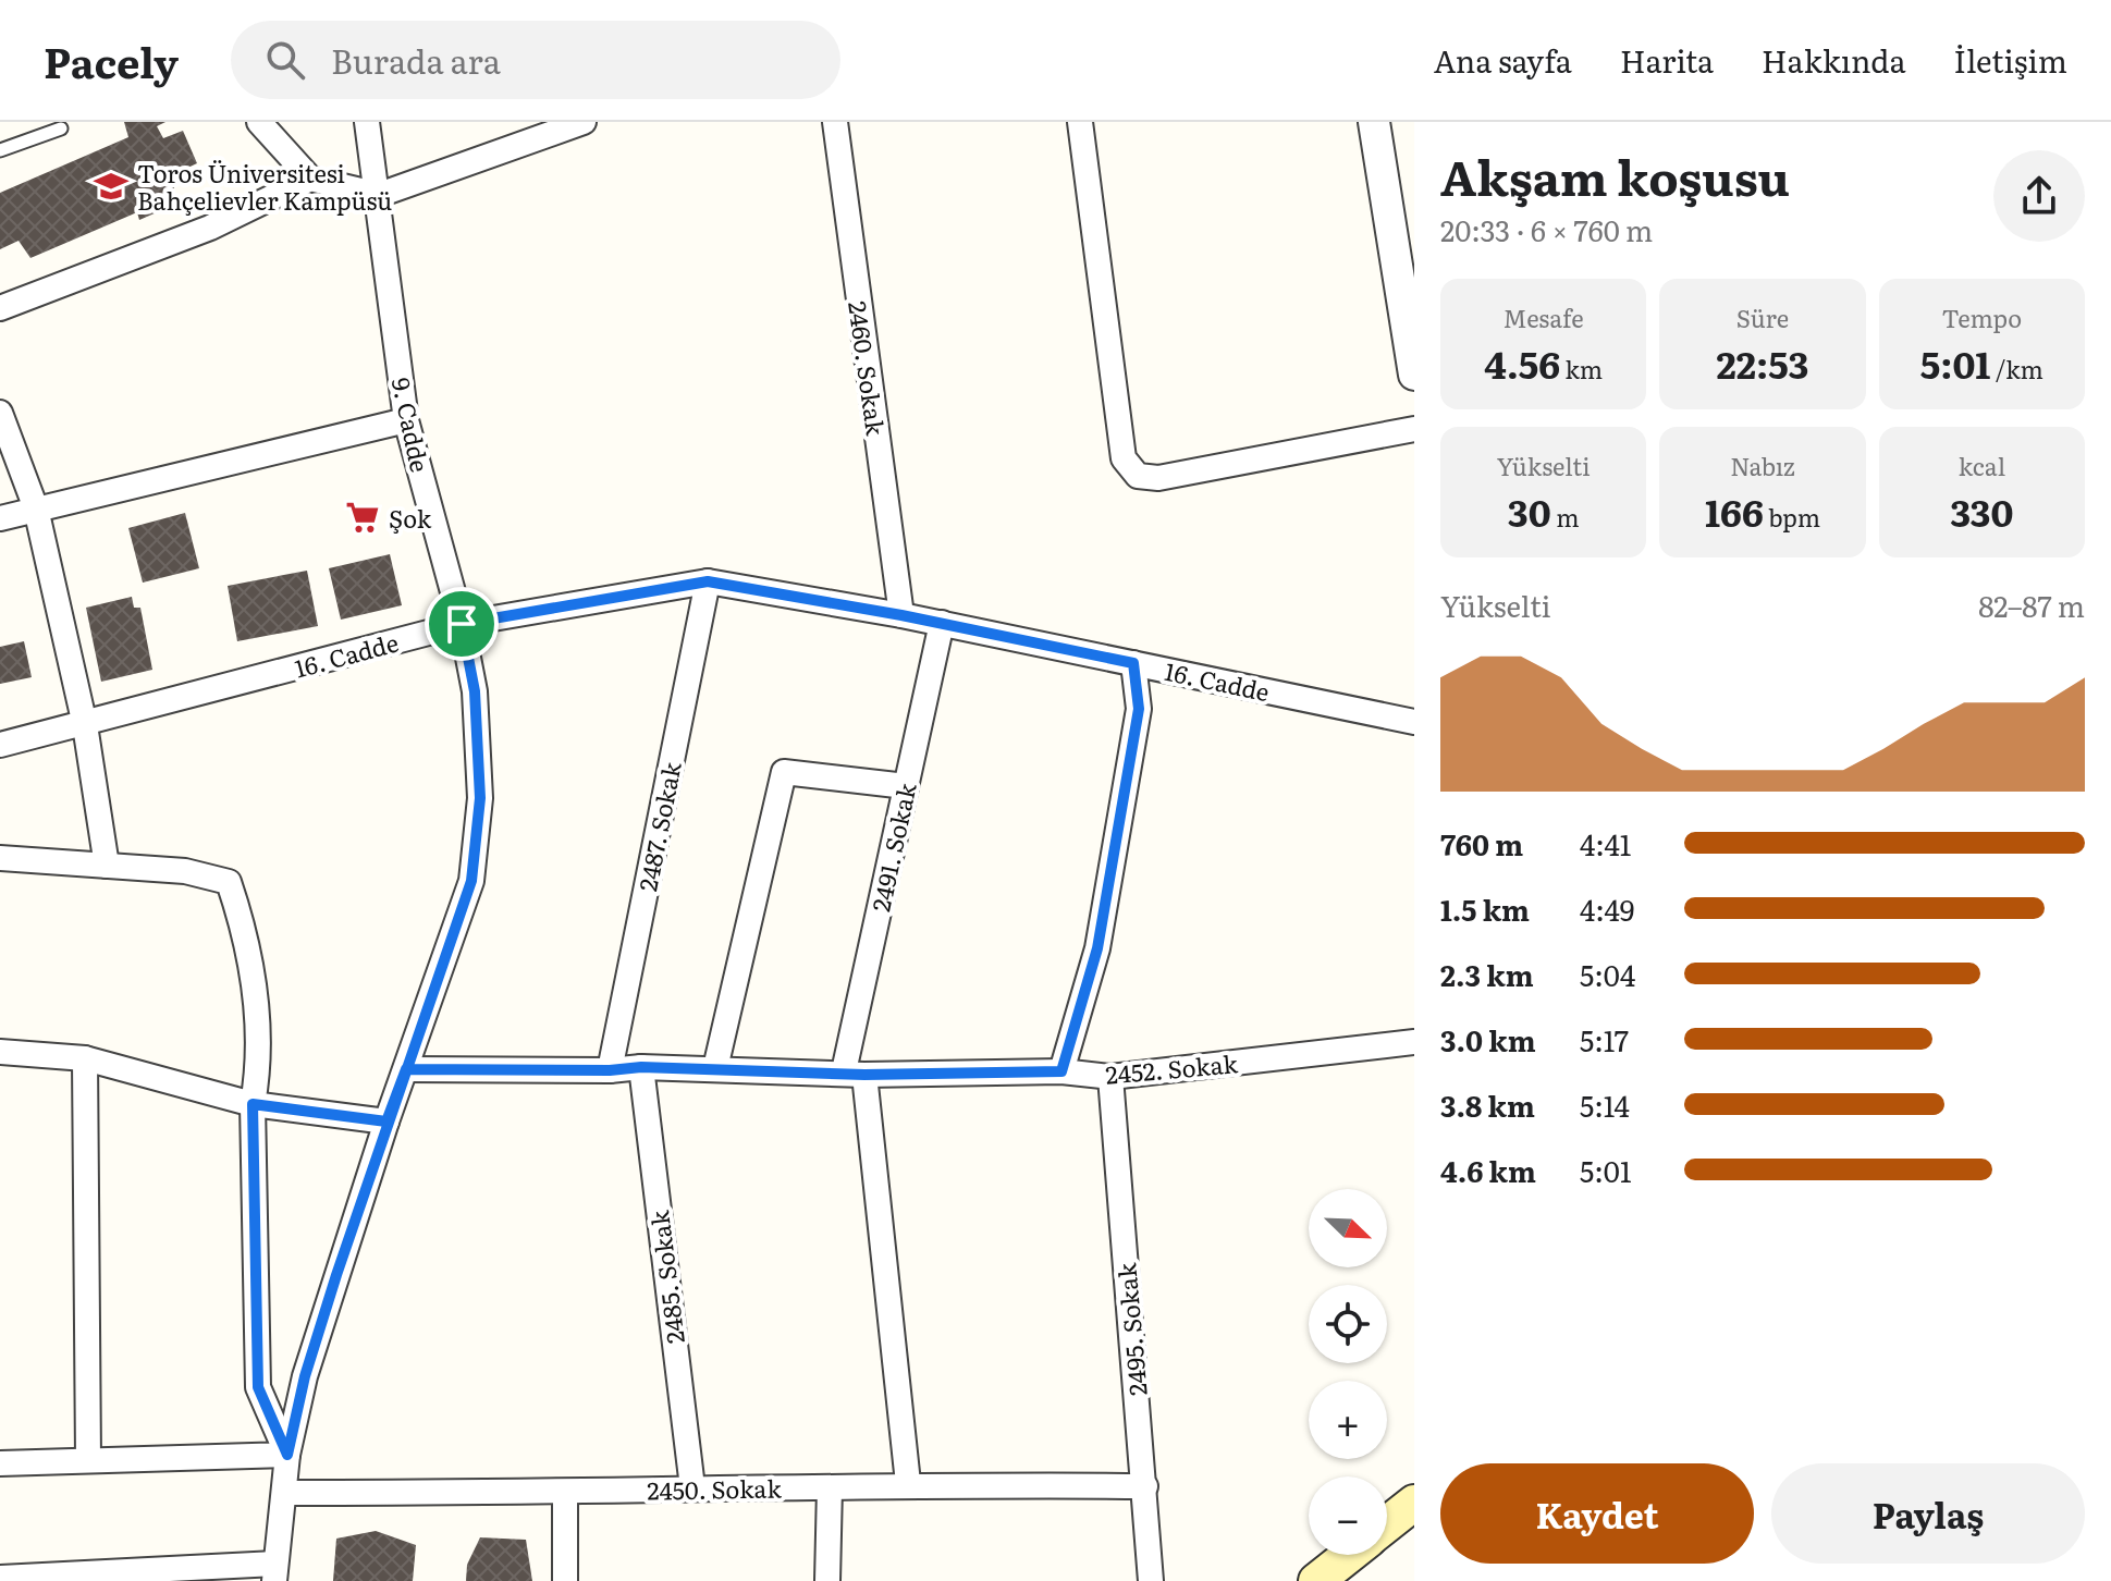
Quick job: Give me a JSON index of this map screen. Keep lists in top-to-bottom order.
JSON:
{
  "streets": {
    "street": [
      "2460. Sokak",
      "9. Cadde",
      "16. Cadde",
      "2487. Sokak",
      "2491. Sokak",
      "2452. Sokak",
      "2485. Sokak",
      "2495. Sokak",
      "2450. Sokak"
    ]
  },
  "crossings": [
    ["2460. Sokak", "16. Cadde"],
    ["9. Cadde", "16. Cadde"],
    ["9. Cadde", "2452. Sokak"],
    ["9. Cadde", "2450. Sokak"],
    ["16. Cadde", "2487. Sokak"],
    ["16. Cadde", "2491. Sokak"],
    ["2487. Sokak", "2452. Sokak"],
    ["2491. Sokak", "2452. Sokak"],
    ["2491. Sokak", "2450. Sokak"],
    ["2452. Sokak", "2485. Sokak"],
    ["2452. Sokak", "2495. Sokak"],
    ["2485. Sokak", "2450. Sokak"],
    ["2495. Sokak", "2450. Sokak"]
  ],
  "places": {
    "school or university": ["Toros Üniversitesi Bahçelievler Kampüsü"],
    "supermarket": ["Şok"]
  },
  "north": "bottom right",
  "page": {
    "header": "Pacely",
    "search": "Burada ara",
    "nav": [
      "Ana sayfa",
      "Harita",
      "Hakkında",
      "İletişim"
    ],
    "heading": ["Akşam koşusu", "20:33 · 6 × 760 m"],
    "stats": [
      ["Mesafe", "4.56 km"],
      ["Süre", "22:53"],
      ["Tempo", "5:01 /km"],
      ["Yükselti", "30 m"],
      ["Nabız", "166 bpm"],
      ["kcal", "330"]
    ],
    "chart": ["Yükselti", "82–87 m"],
    "list": [
      {
        "name": "760 m",
        "note": "4:41"
      },
      {
        "name": "1.5 km",
        "note": "4:49"
      },
      {
        "name": "2.3 km",
        "note": "5:04"
      },
      {
        "name": "3.0 km",
        "note": "5:17"
      },
      {
        "name": "3.8 km",
        "note": "5:14"
      },
      {
        "name": "4.6 km",
        "note": "5:01"
      }
    ],
    "map_buttons": ["+", "−"],
    "buttons": ["Kaydet", "Paylaş"]
  }
}
